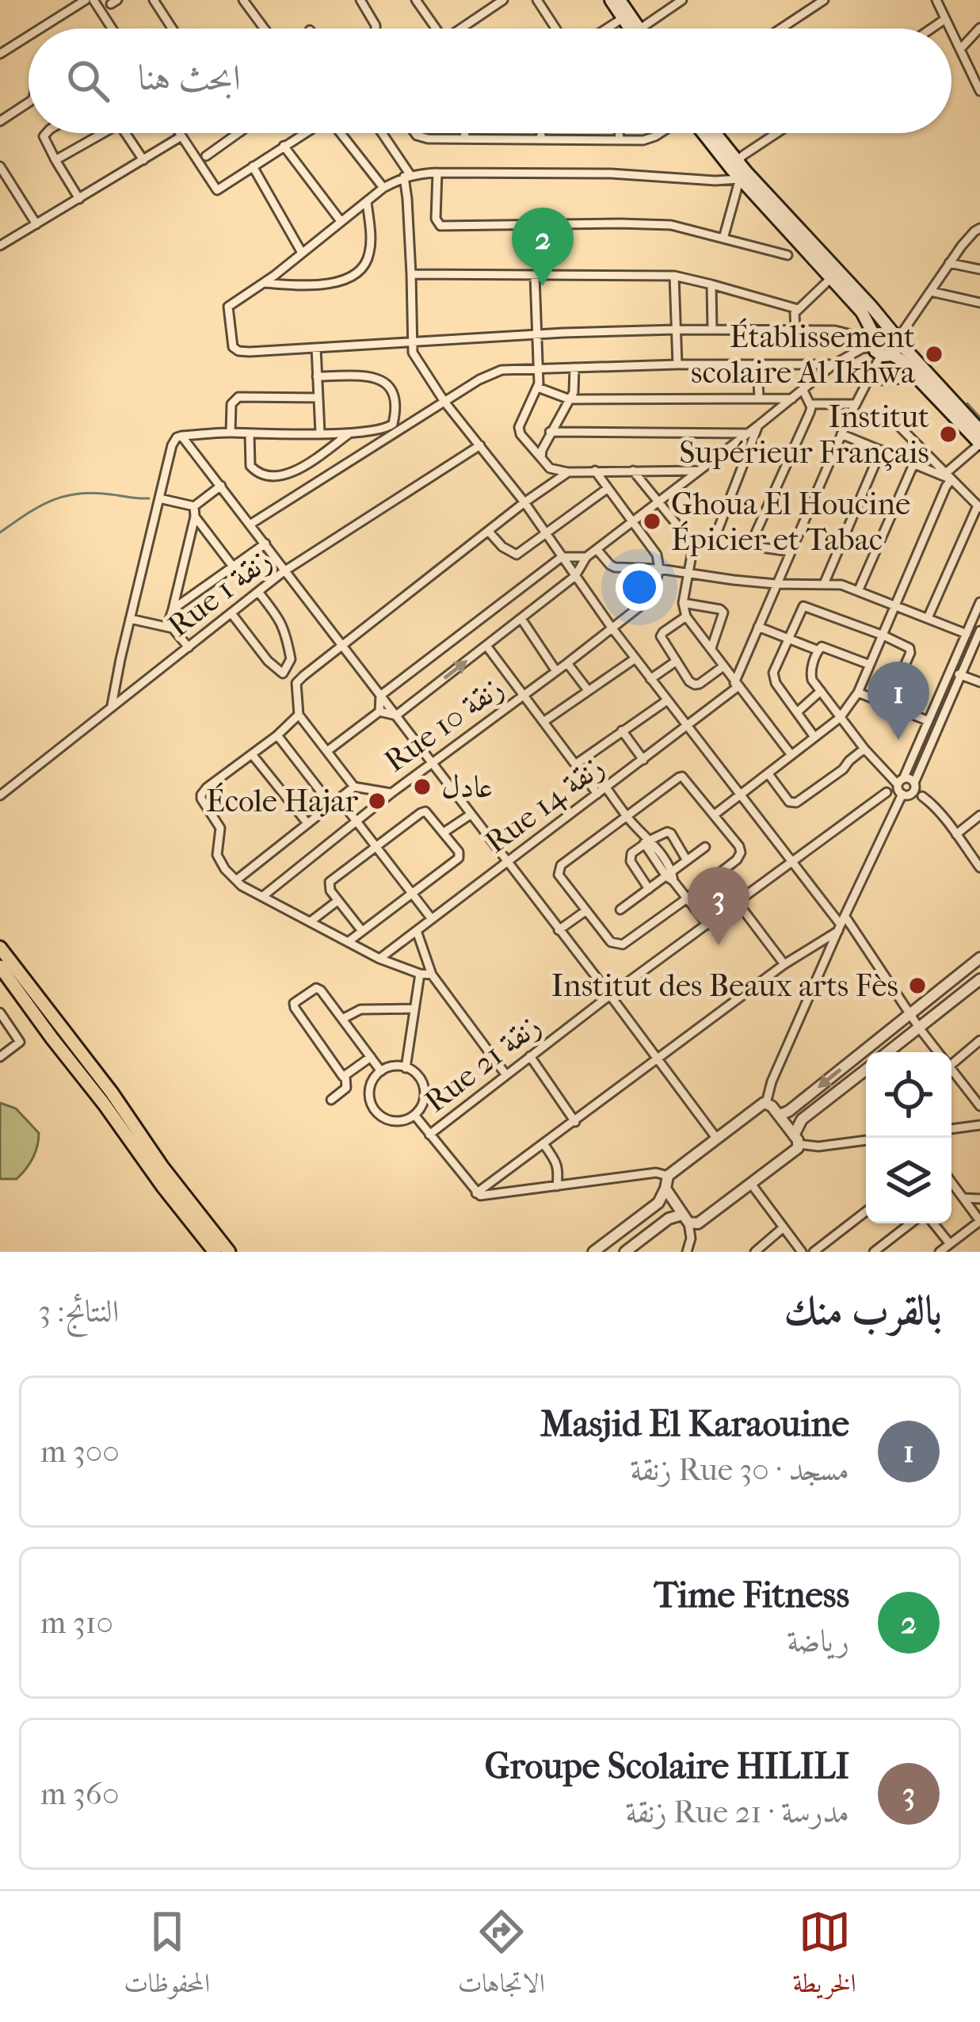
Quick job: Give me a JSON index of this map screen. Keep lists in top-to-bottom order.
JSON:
{
  "streets": {
    "street": [
      "Rue 1 زنقة",
      "Rue 10 زنقة",
      "Rue 14 زنقة",
      "Rue 21 زنقة"
    ]
  },
  "places": [
    "Établissement scolaire Al Ikhwa",
    "Institut Supérieur Français",
    "Ghoua El Houcine Épicier et Tabac",
    "عادل",
    "École Hajar",
    "Institut des Beaux arts Fès"
  ],
  "page": {
    "search": "ابحث هنا",
    "pins": ["2", "1", "3"],
    "heading": ["بالقرب منك", "النتائج: 3"],
    "list": [
      {
        "mark": "1",
        "name": "Masjid El Karaouine",
        "note": "مسجد · Rue 30 زنقة",
        "value": "300 m"
      },
      {
        "mark": "2",
        "name": "Time Fitness",
        "note": "رياضة",
        "value": "310 m"
      },
      {
        "mark": "3",
        "name": "Groupe Scolaire HILILI",
        "note": "مدرسة · Rue 21 زنقة",
        "value": "360 m"
      }
    ],
    "nav": ["الخريطة", "الاتجاهات", "المحفوظات"]
  }
}
